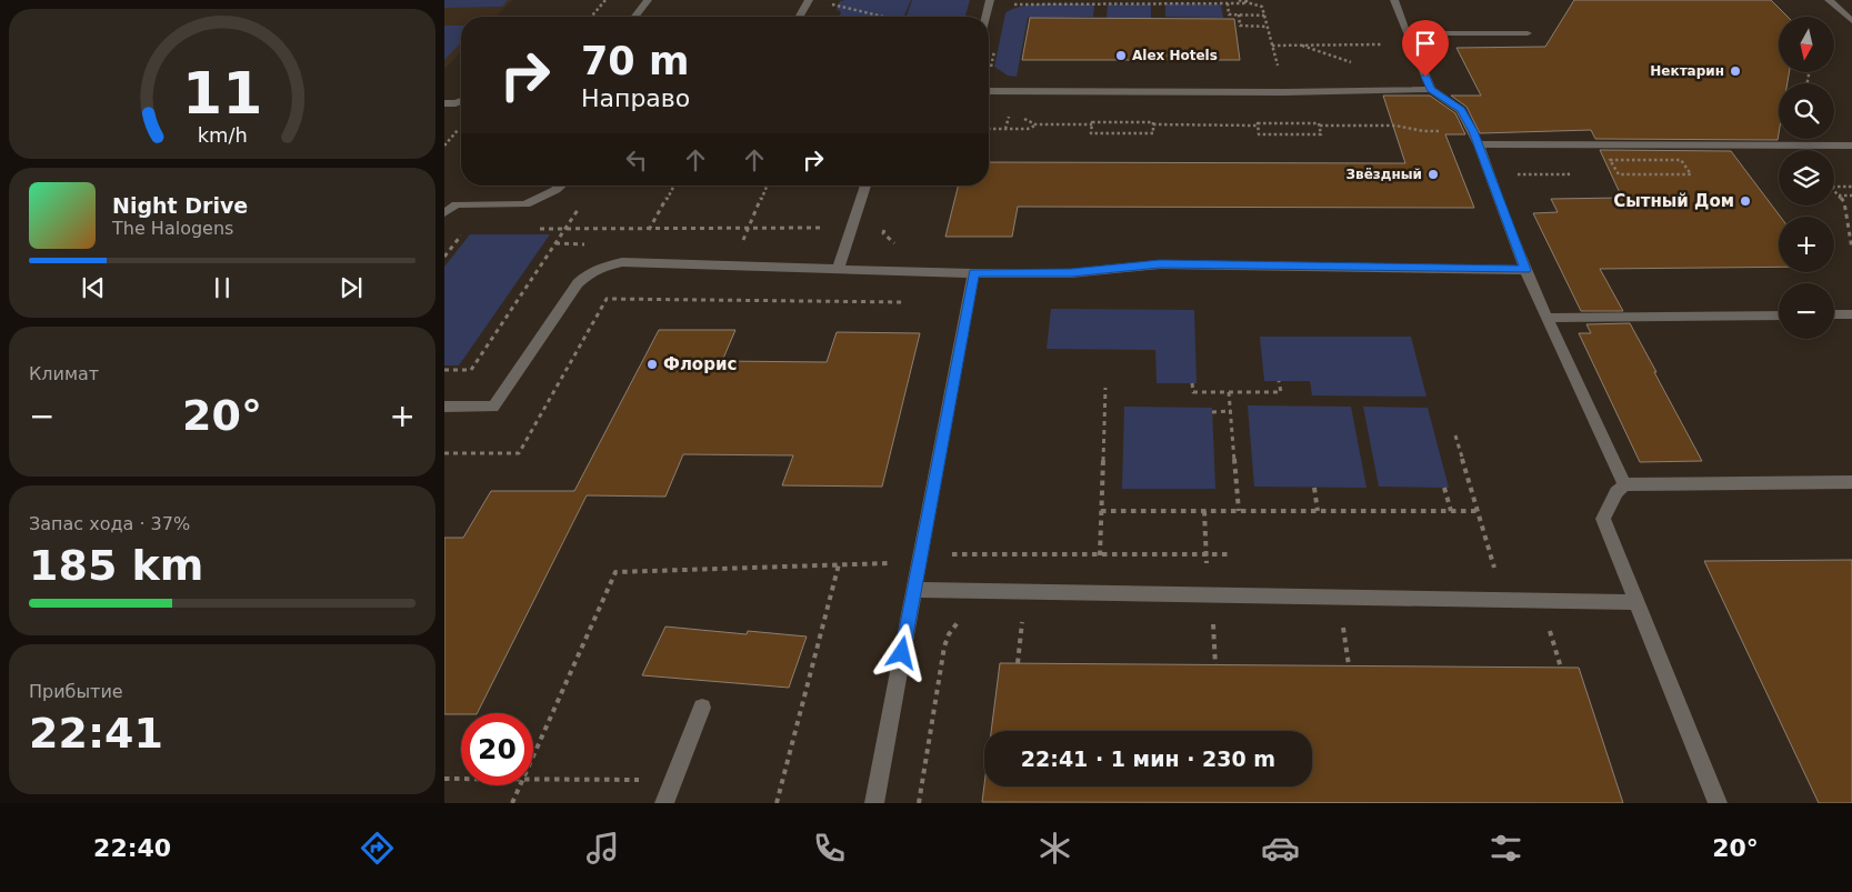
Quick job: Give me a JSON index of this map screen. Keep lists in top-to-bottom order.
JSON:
{
  "places": [
    "Alex Hotels",
    "Нектарин",
    "Звёздный",
    "Сытный Дом",
    "Флорис"
  ],
  "north": "bottom",
  "page": {
    "map_buttons": ["+", "−"],
    "turn": ["70 m", "Направо"],
    "song": ["Night Drive", "The Halogens"],
    "tile": [
      "Климат",
      ["Запас хода · 37%", "185 km"],
      ["Прибытие", "22:41"]
    ],
    "heat": ["−", "20°", "+"],
    "limit": "20",
    "trip": "22:41 · 1 мин · 230 m",
    "tabs": ["22:40", "20°"],
    "gauge": ["11", "km/h"]
  }
}
